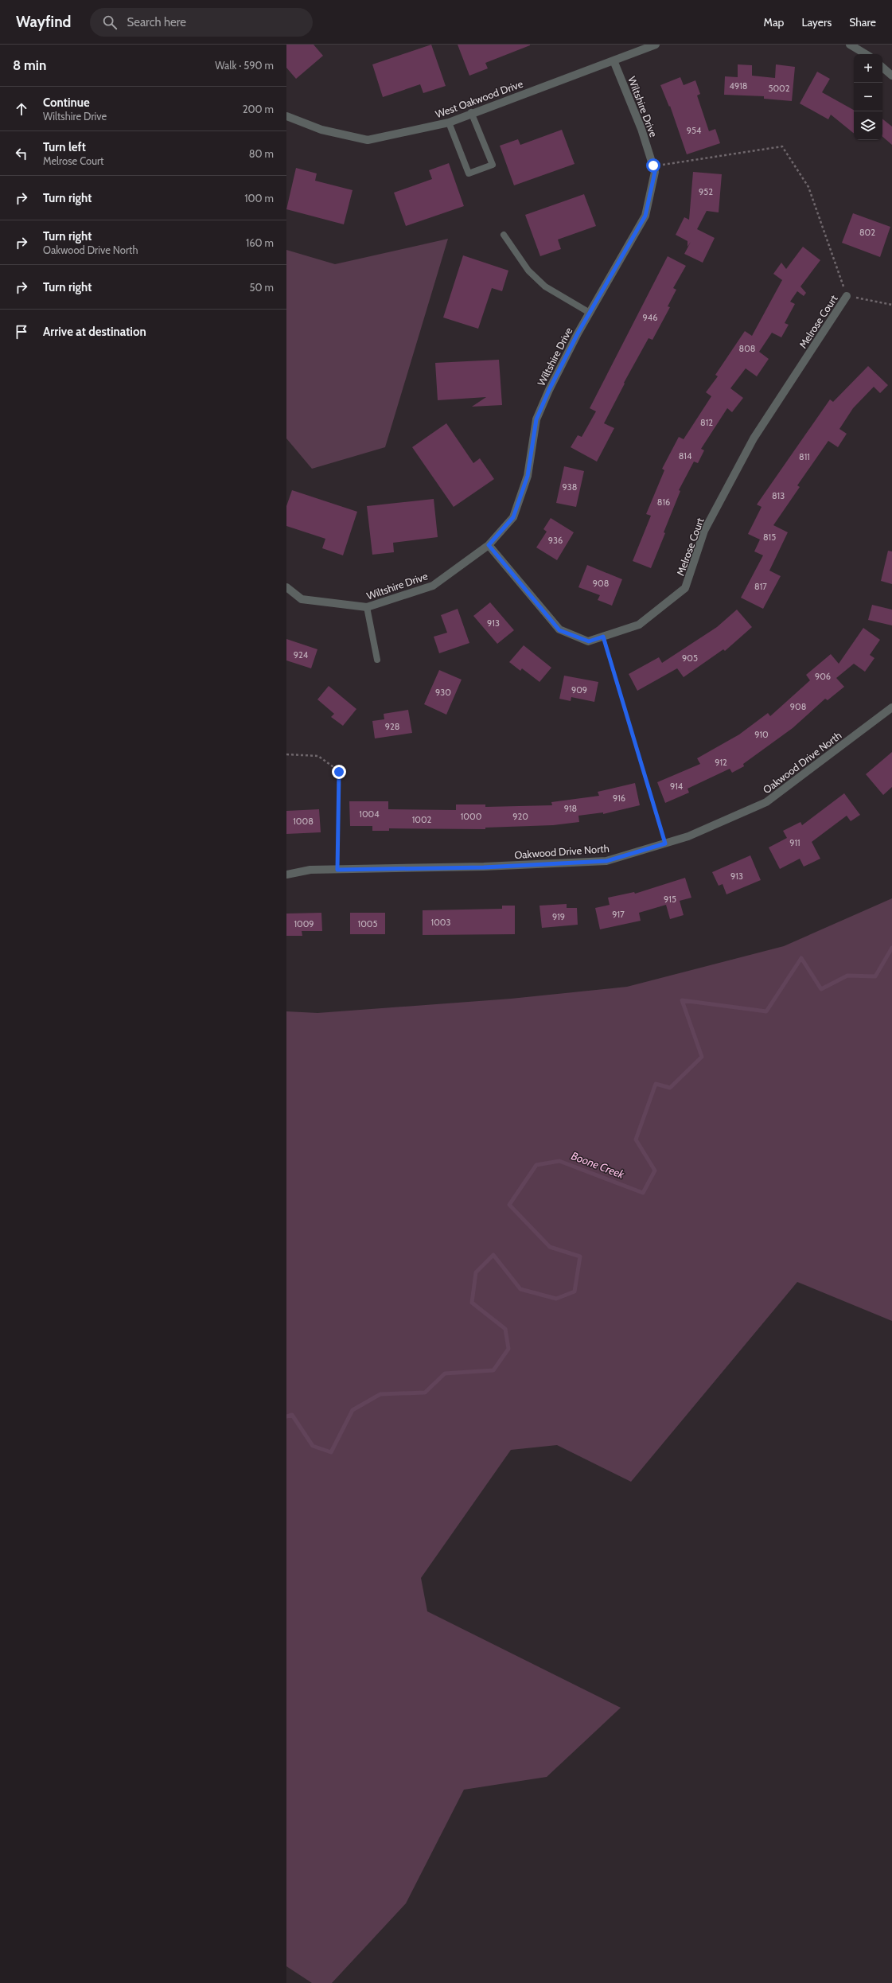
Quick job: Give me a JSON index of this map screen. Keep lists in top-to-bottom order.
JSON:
{
  "streets": {
    "street": [
      "West Oakwood Drive",
      "Wiltshire Drive",
      "Melrose Court",
      "Oakwood Drive North"
    ]
  },
  "crossings": [
    ["West Oakwood Drive", "Wiltshire Drive"],
    ["Wiltshire Drive", "Melrose Court"]
  ],
  "water": ["Boone Creek"],
  "house_numbers": [
    "4918",
    "5002",
    "954",
    "952",
    "802",
    "946",
    "808",
    "812",
    "814",
    "811",
    "938",
    "813",
    "816",
    "815",
    "936",
    "908",
    "817",
    "913",
    "924",
    "905",
    "906",
    "909",
    "930",
    "908",
    "928",
    "910",
    "912",
    "914",
    "916",
    "918",
    "1004",
    "1000",
    "920",
    "1002",
    "1008",
    "911",
    "913",
    "915",
    "917",
    "919",
    "1003",
    "1009",
    "1005"
  ],
  "page": {
    "header": "Wayfind",
    "search": "Search here",
    "nav": ["Map", "Layers", "Share"],
    "heading": ["8 min", "Walk · 590 m"],
    "map_buttons": ["+", "−"],
    "list": [
      ["Continue", "Wiltshire Drive", "200 m"],
      ["Turn left", "Melrose Court", "80 m"],
      ["Turn right", "100 m"],
      ["Turn right", "Oakwood Drive North", "160 m"],
      ["Turn right", "50 m"],
      "Arrive at destination"
    ]
  }
}
